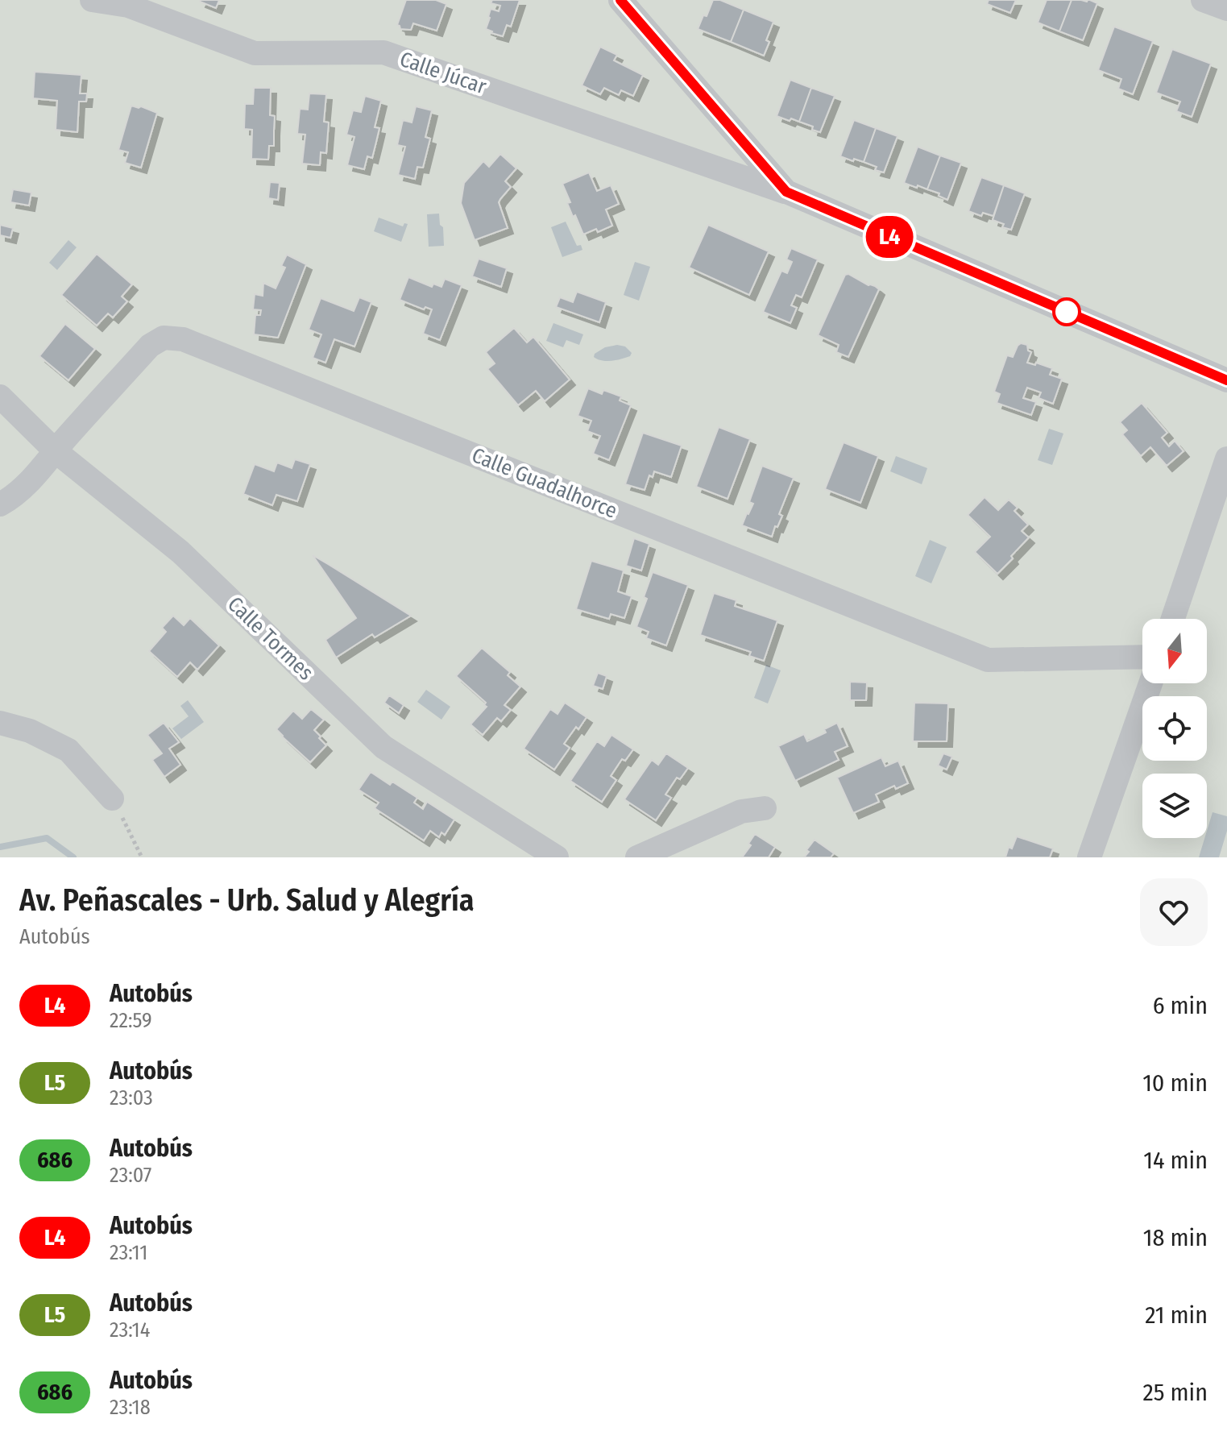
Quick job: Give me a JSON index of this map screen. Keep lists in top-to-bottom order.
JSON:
{
  "streets": {
    "street": ["Calle Júcar", "Calle Guadalhorce", "Calle Tormes"]
  },
  "crossings": [
    ["Calle Guadalhorce", "Calle Tormes"]
  ],
  "lines": ["bus line L4"],
  "north": "bottom",
  "page": {
    "on_map": "L4",
    "heading": ["Av. Peñascales - Urb. Salud y Alegría", "Autobús"],
    "list": [
      {
        "mark": "L4",
        "name": "Autobús",
        "note": "22:59",
        "value": "6 min"
      },
      {
        "mark": "L5",
        "name": "Autobús",
        "note": "23:03",
        "value": "10 min"
      },
      {
        "mark": "686",
        "name": "Autobús",
        "note": "23:07",
        "value": "14 min"
      },
      {
        "mark": "L4",
        "name": "Autobús",
        "note": "23:11",
        "value": "18 min"
      },
      {
        "mark": "L5",
        "name": "Autobús",
        "note": "23:14",
        "value": "21 min"
      },
      {
        "mark": "686",
        "name": "Autobús",
        "note": "23:18",
        "value": "25 min"
      }
    ]
  }
}
